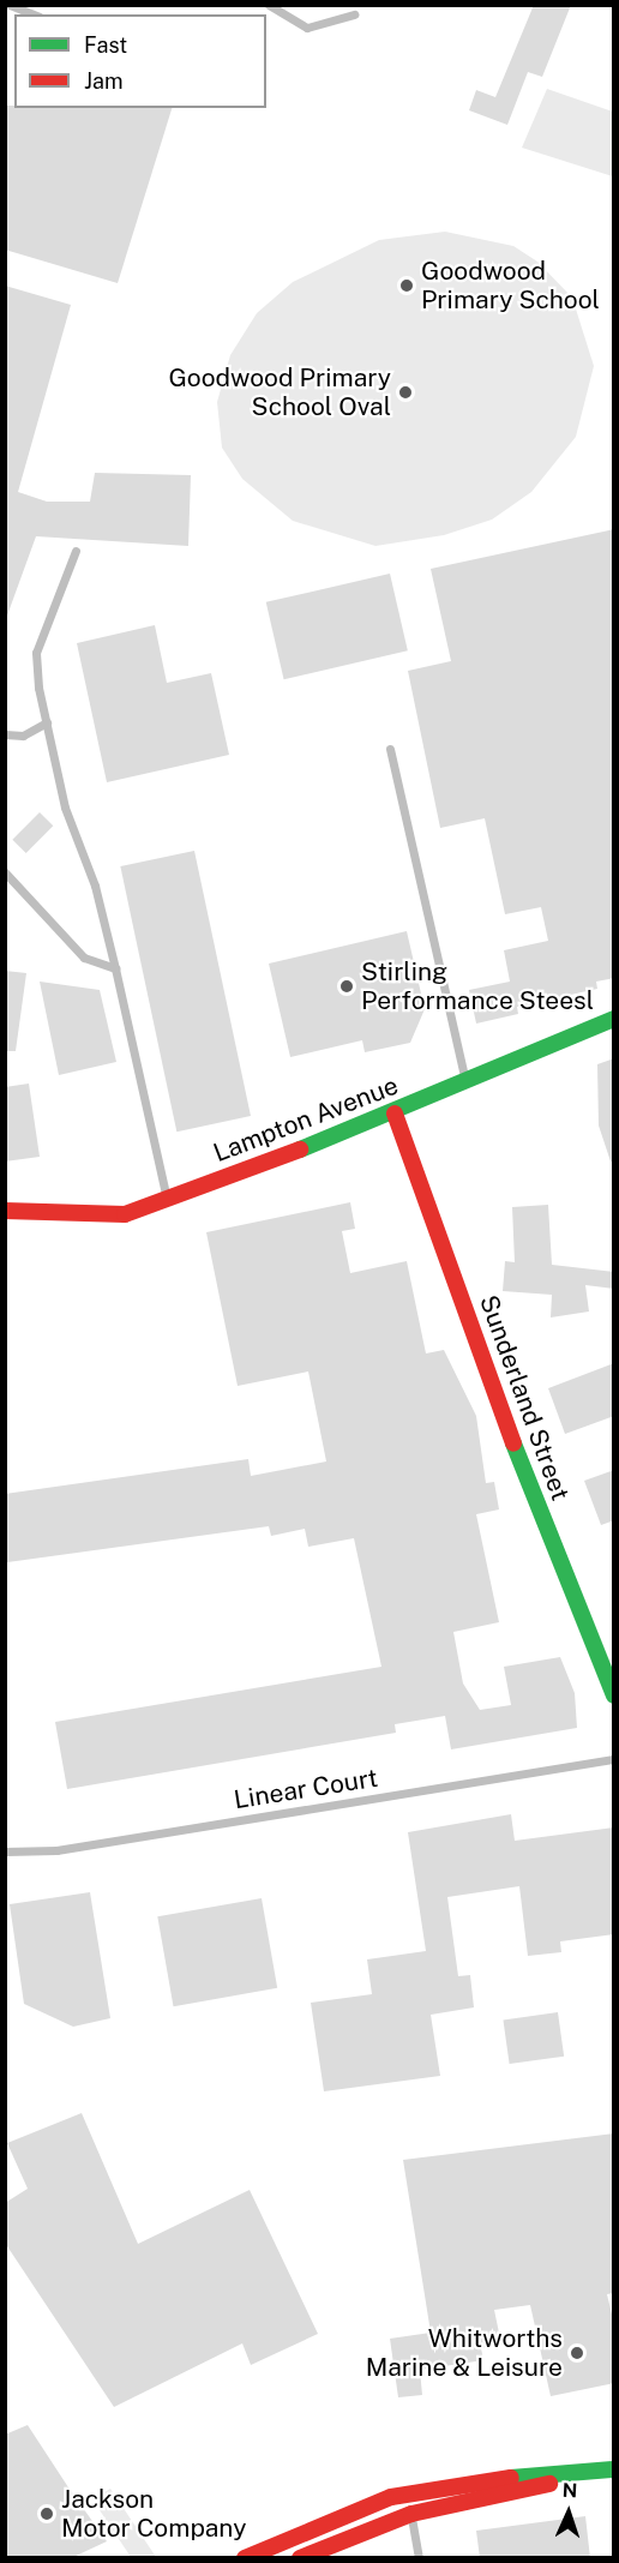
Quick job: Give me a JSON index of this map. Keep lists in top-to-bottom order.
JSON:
{
  "streets": {
    "street": ["Lampton Avenue", "Sunderland Street"],
    "lane": ["Linear Court"]
  },
  "crossings": [
    ["Lampton Avenue", "Sunderland Street"]
  ],
  "places": [
    "Goodwood Primary School",
    "Goodwood Primary School Oval",
    "Stirling Performance Steesl",
    "Whitworths Marine & Leisure",
    "Jackson Motor Company"
  ],
  "legend": ["Fast", "Jam"],
  "north": "top"
}
